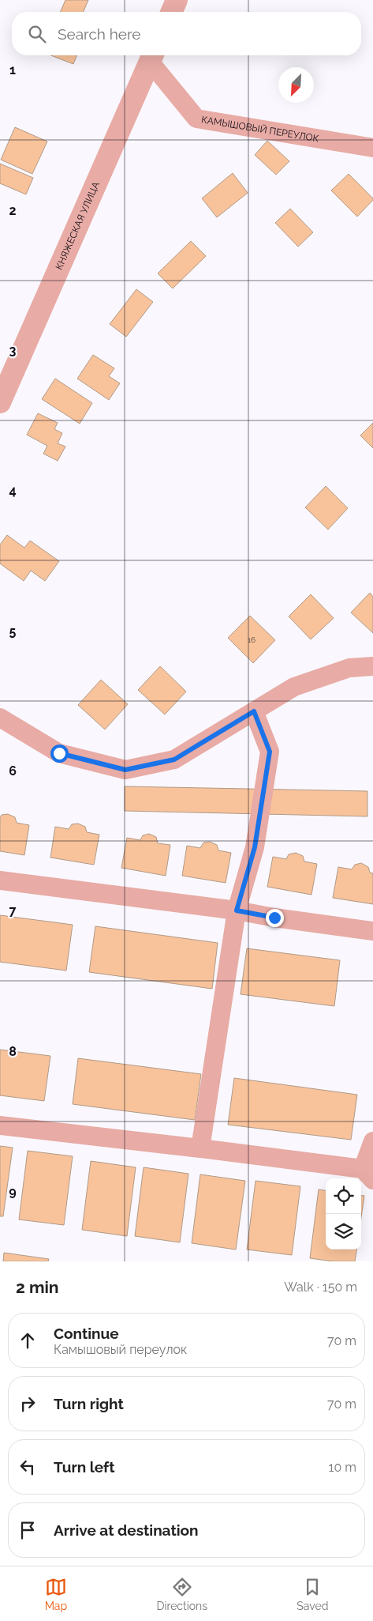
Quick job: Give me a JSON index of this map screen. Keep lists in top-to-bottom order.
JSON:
{
  "streets": {
    "street": ["КАМЫШОВЫЙ ПЕРЕУЛОК", "КНЯЖЕСКАЯ УЛИЦА"]
  },
  "crossings": [
    ["КАМЫШОВЫЙ ПЕРЕУЛОК", "КНЯЖЕСКАЯ УЛИЦА"]
  ],
  "house_numbers": ["16"],
  "north": "bottom left",
  "page": {
    "search": "Search here",
    "heading": ["2 min", "Walk · 150 m"],
    "list": [
      ["Continue", "Камышовый переулок", "70 m"],
      ["Turn right", "70 m"],
      ["Turn left", "10 m"],
      "Arrive at destination"
    ],
    "nav": ["Map", "Directions", "Saved"]
  },
  "grid": {
    "rows": [
      "1",
      "2",
      "3",
      "4",
      "5",
      "6",
      "7",
      "8",
      "9"
    ]
  }
}
